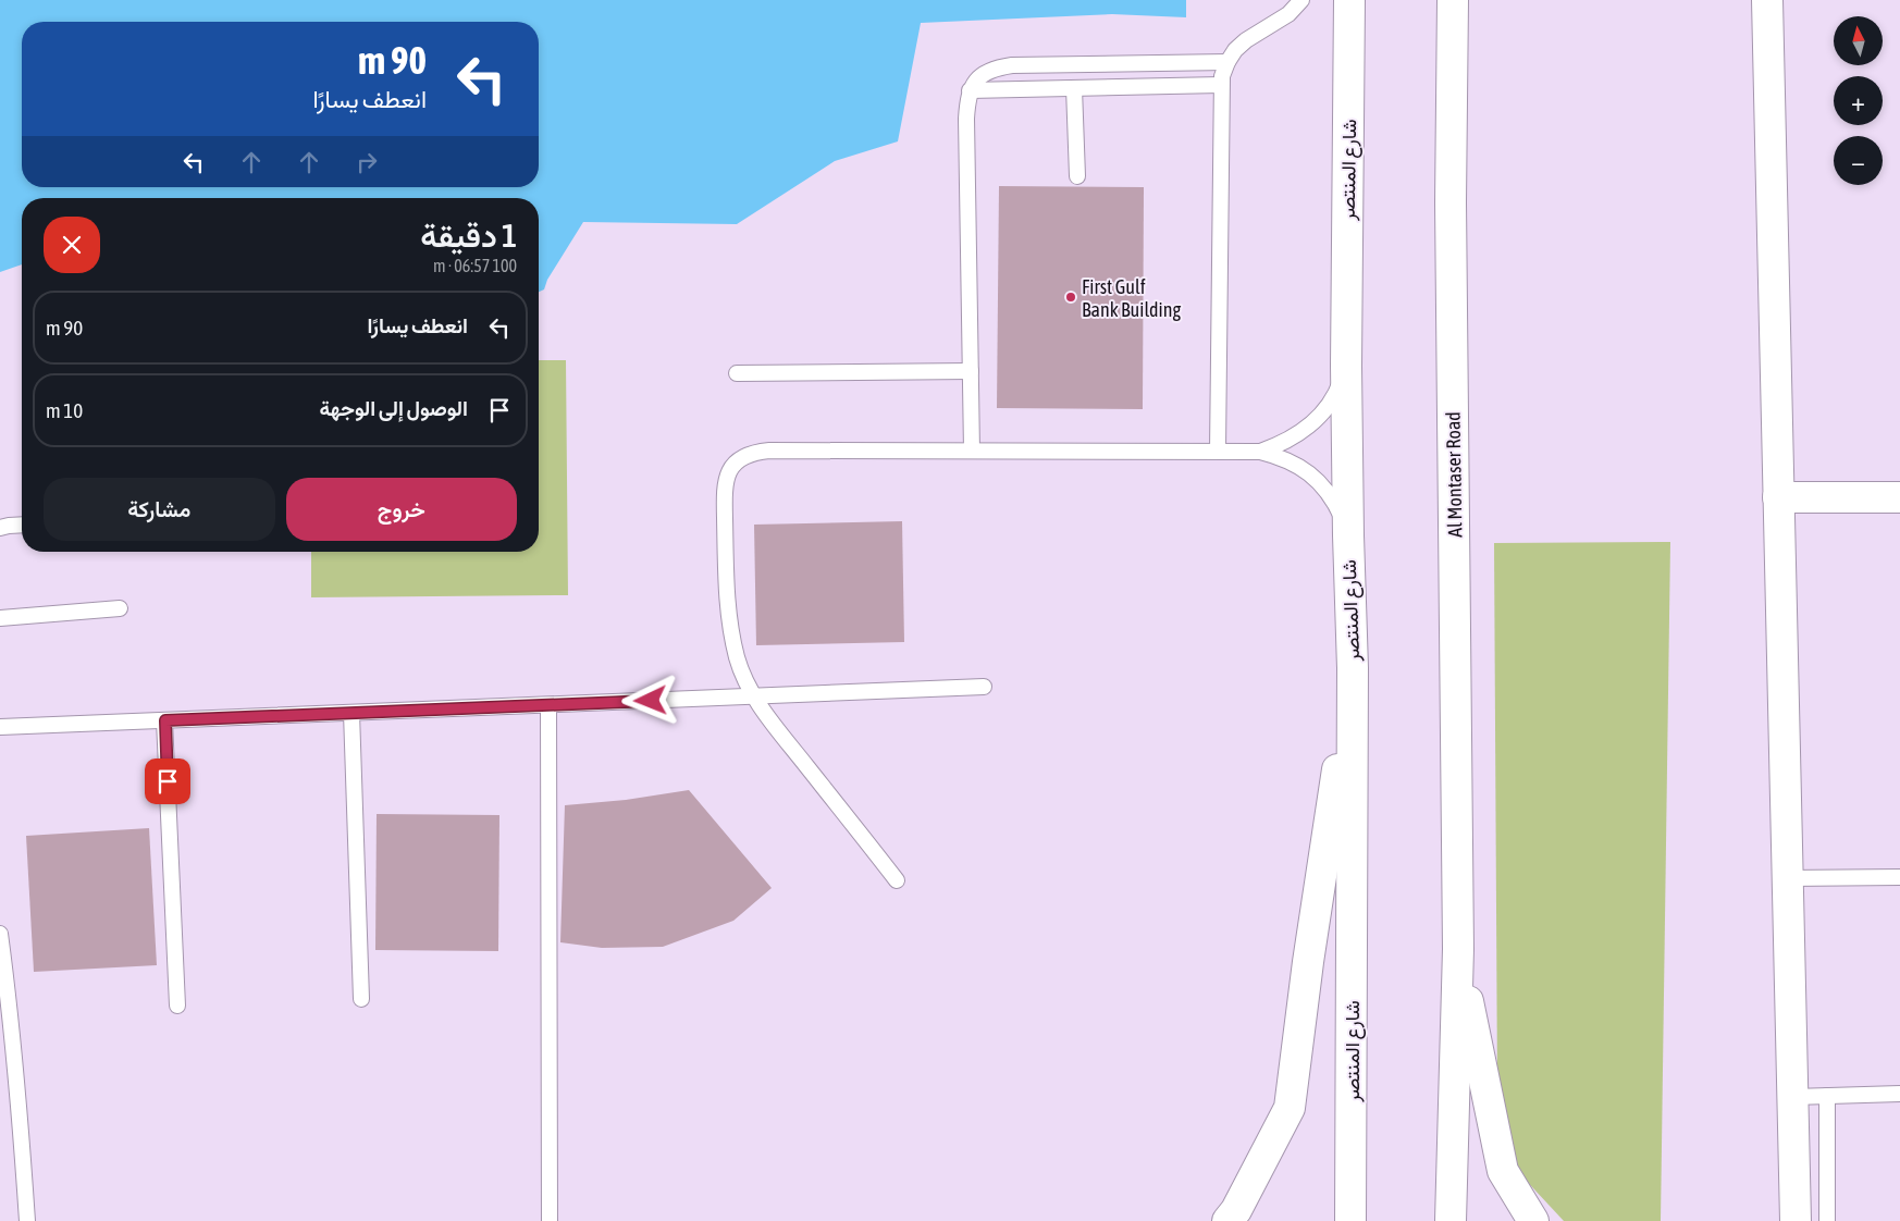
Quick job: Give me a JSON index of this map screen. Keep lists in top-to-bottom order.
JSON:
{
  "streets": {
    "main road": ["شارع المنتصر", "Al Montaser Road"]
  },
  "places": ["First Gulf Bank Building"],
  "north": "top",
  "page": {
    "map_buttons": ["+", "−"],
    "turn": ["90 m", "انعطف يسارًا"],
    "heading": ["1 دقيقة", "100 m · 06:57"],
    "list": [
      {
        "name": "انعطف يسارًا",
        "value": "90 m"
      },
      {
        "name": "الوصول إلى الوجهة",
        "value": "10 m"
      }
    ],
    "buttons": ["خروج", "مشاركة"]
  }
}
